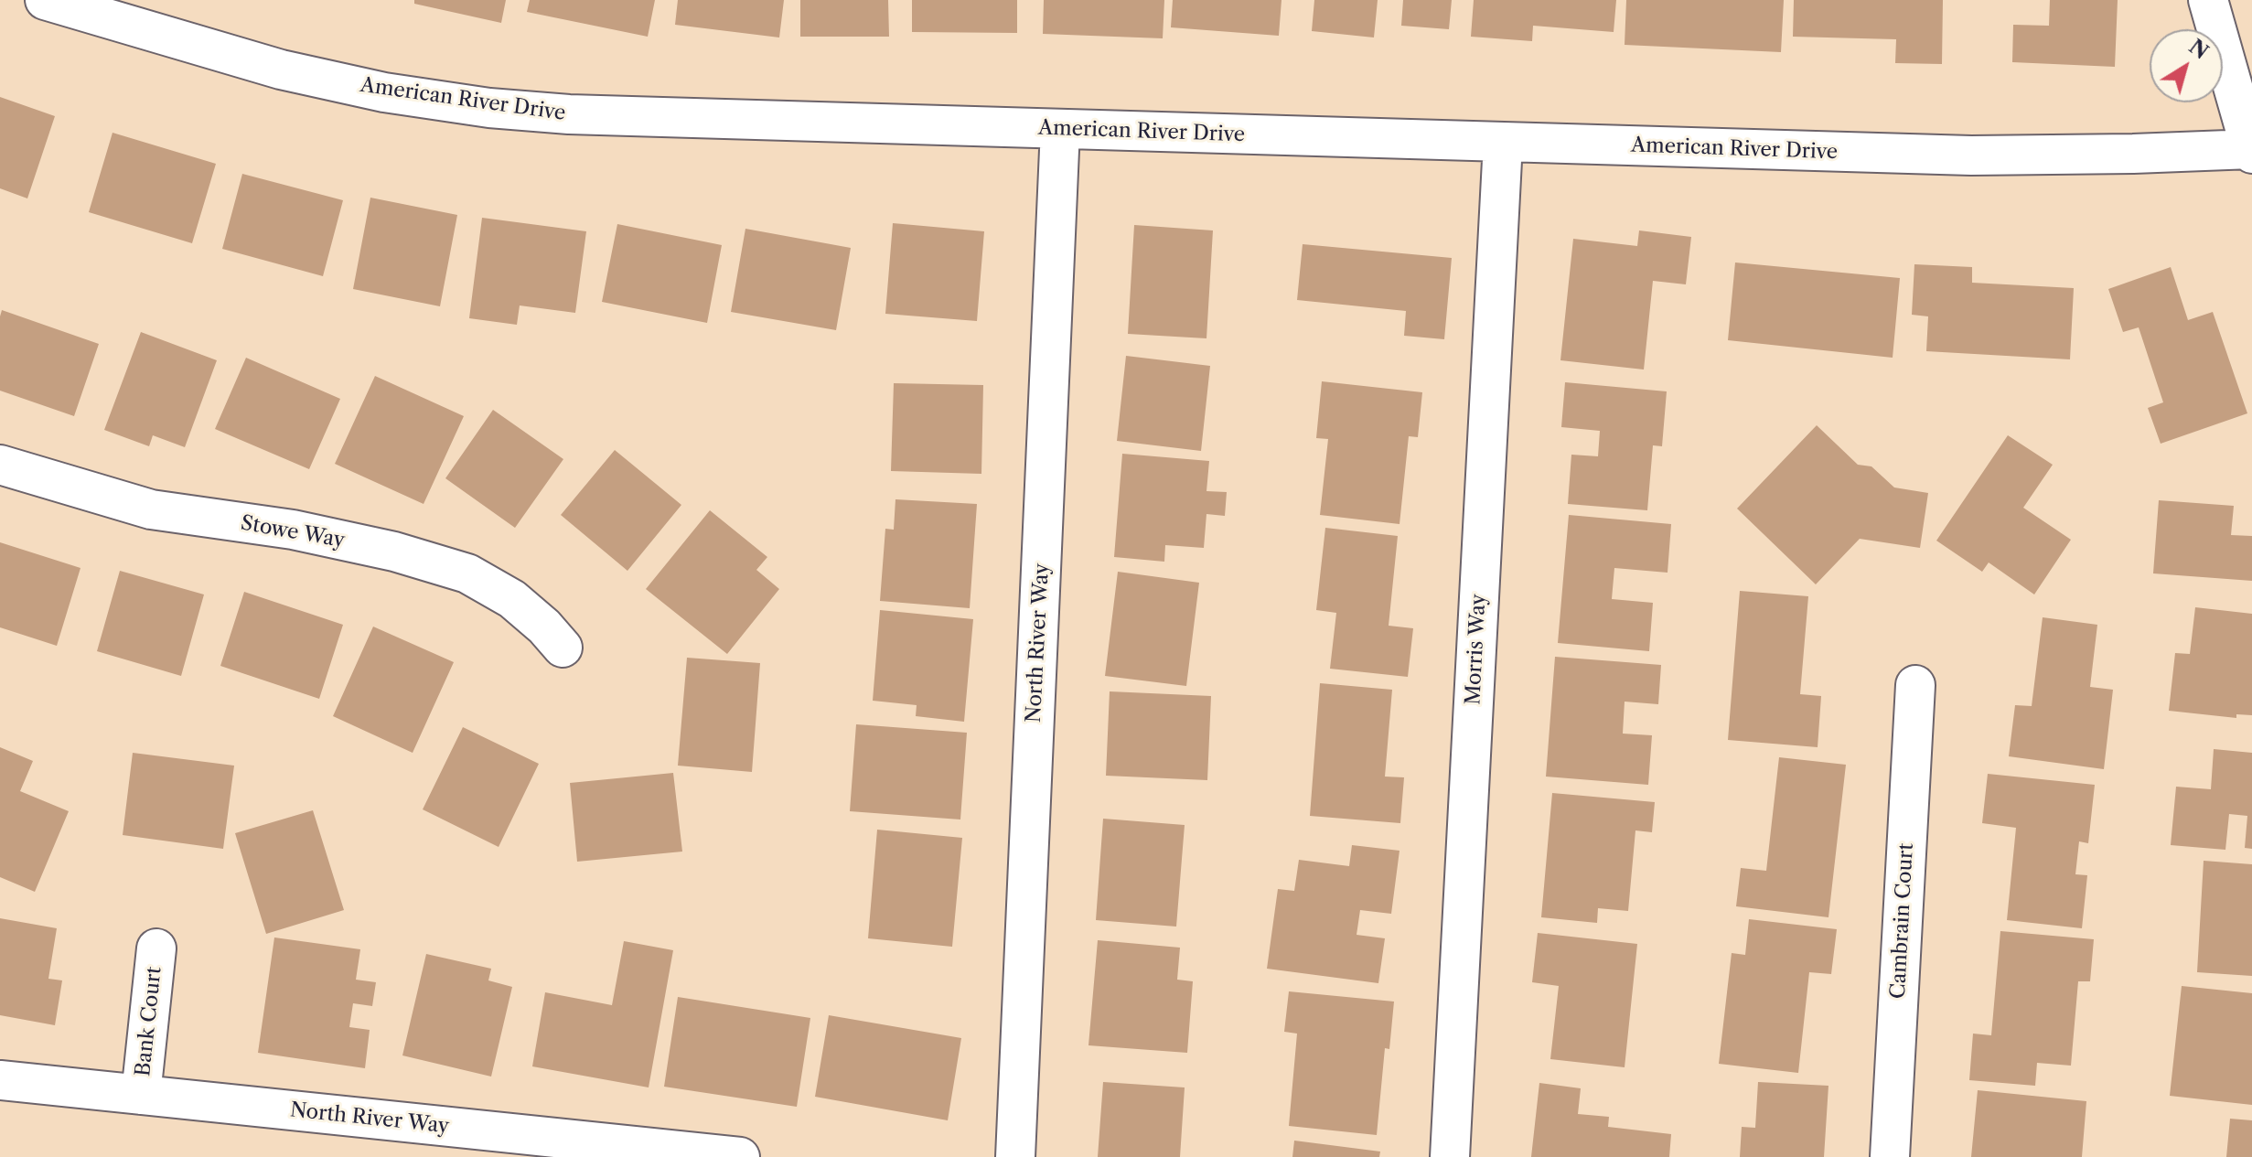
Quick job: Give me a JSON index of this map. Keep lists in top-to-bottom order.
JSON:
{
  "streets": {
    "street": [
      "American River Drive",
      "Stowe Way",
      "North River Way",
      "Morris Way",
      "Cambrain Court",
      "Bank Court"
    ]
  },
  "crossings": [
    ["American River Drive", "North River Way"],
    ["American River Drive", "Morris Way"],
    ["North River Way", "Bank Court"]
  ],
  "north": "top right"
}
